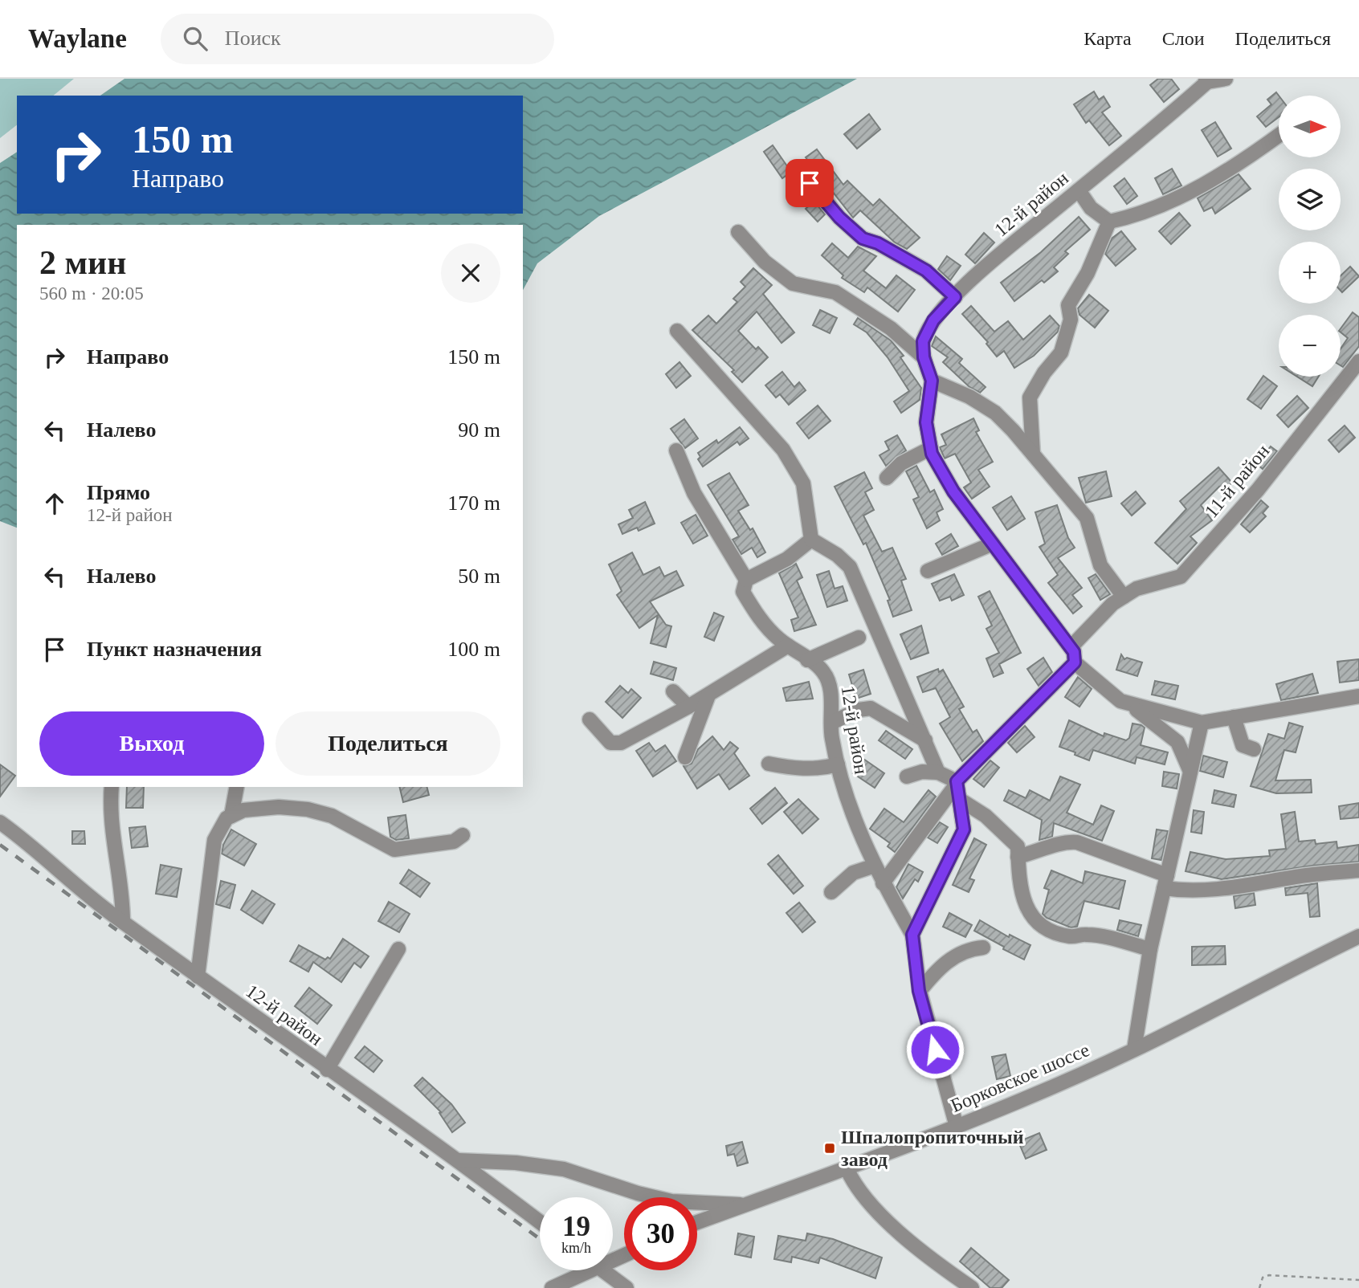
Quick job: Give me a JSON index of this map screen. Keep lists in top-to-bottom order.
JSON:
{
  "streets": {
    "street": ["12-й район", "11-й район", "Борковское шоссе"]
  },
  "places": {
    "transit": ["Шпалопропиточный завод"]
  },
  "north": "right",
  "page": {
    "header": "Waylane",
    "search": "Поиск",
    "nav": ["Карта", "Слои", "Поделиться"],
    "map_buttons": ["+", "−"],
    "turn": ["150 m", "Направо"],
    "heading": ["2 мин", "560 m · 20:05"],
    "list": [
      {
        "name": "Направо",
        "value": "150 m"
      },
      {
        "name": "Налево",
        "value": "90 m"
      },
      {
        "name": "Прямо",
        "note": "12-й район",
        "value": "170 m"
      },
      {
        "name": "Налево",
        "value": "50 m"
      },
      {
        "name": "Пункт назначения",
        "value": "100 m"
      }
    ],
    "buttons": ["Выход", "Поделиться"],
    "speed": "19 km/h",
    "limit": "30"
  }
}
